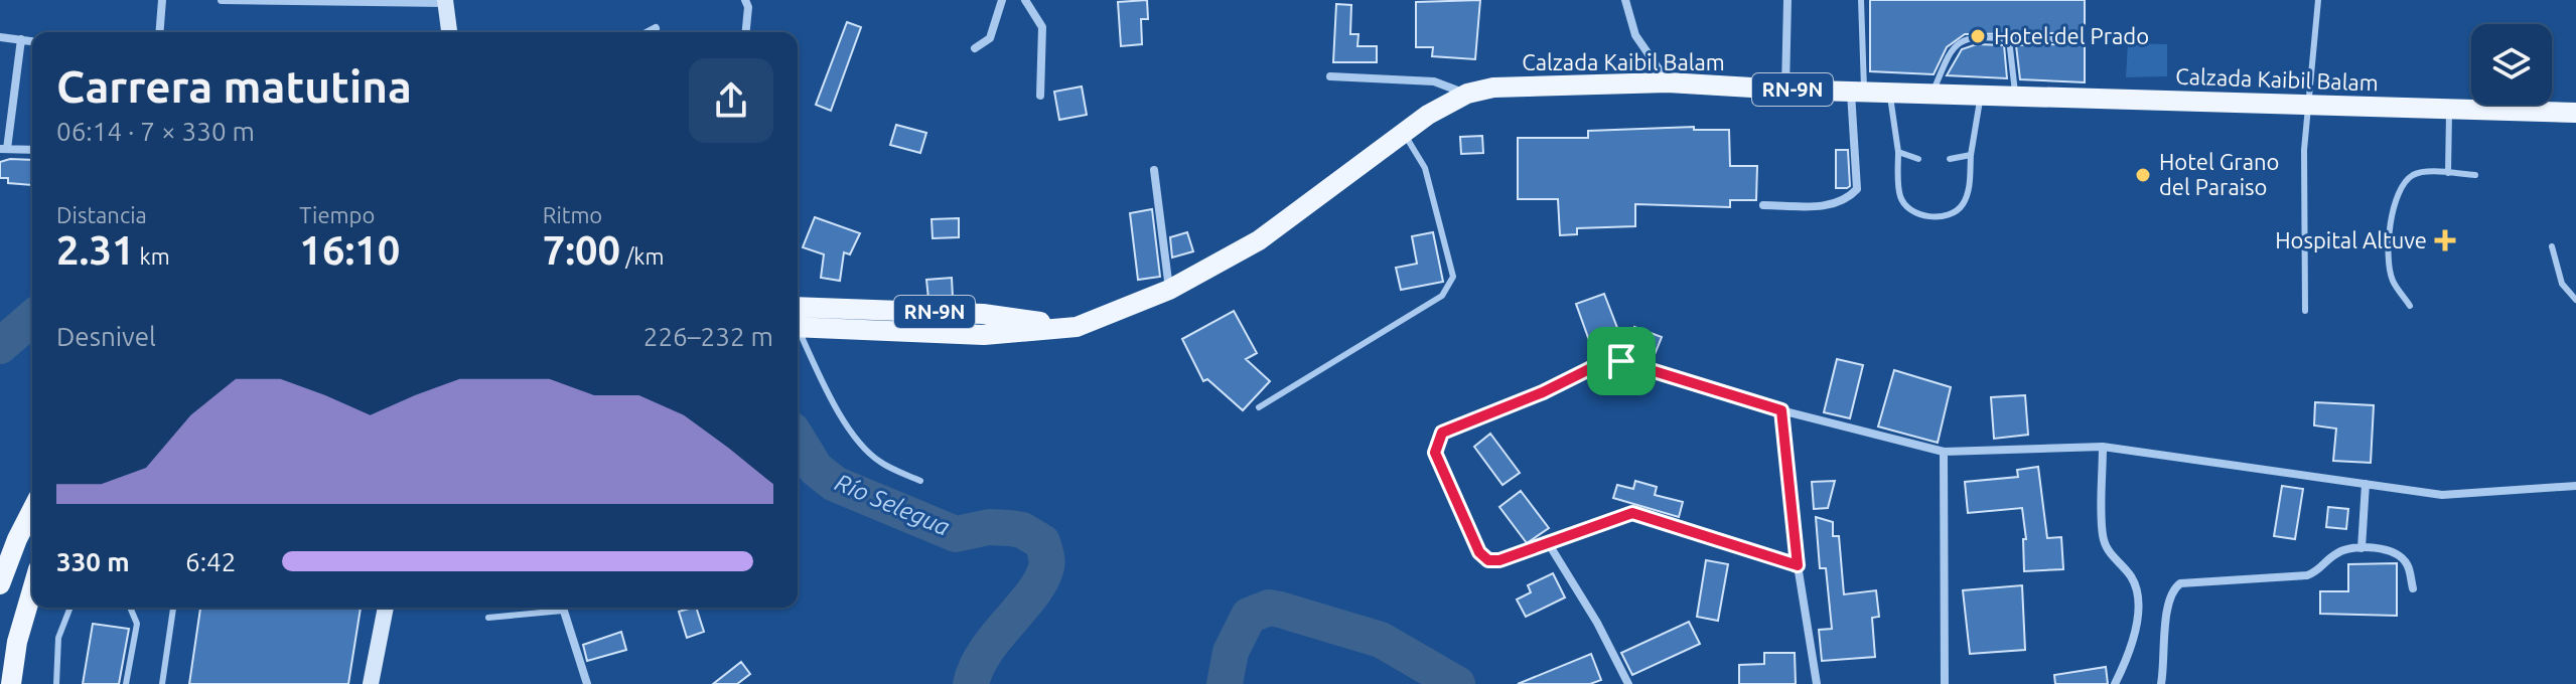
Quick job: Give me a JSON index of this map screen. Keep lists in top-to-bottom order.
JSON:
{
  "streets": {
    "main road": ["Calzada Kaibil Balam", "RN-9N"]
  },
  "water": ["Río Selegua"],
  "places": {
    "other": ["Hotel del Prado", "Hotel Grano del Paraiso"],
    "health": ["Hospital Altuve"]
  },
  "page": {
    "heading": ["Carrera matutina", "06:14 · 7 × 330 m"],
    "stats": [
      ["Distancia", "2.31 km"],
      ["Tiempo", "16:10"],
      ["Ritmo", "7:00 /km"]
    ],
    "chart": ["Desnivel", "226–232 m"],
    "list": [
      {
        "name": "330 m",
        "note": "6:42"
      }
    ]
  }
}
